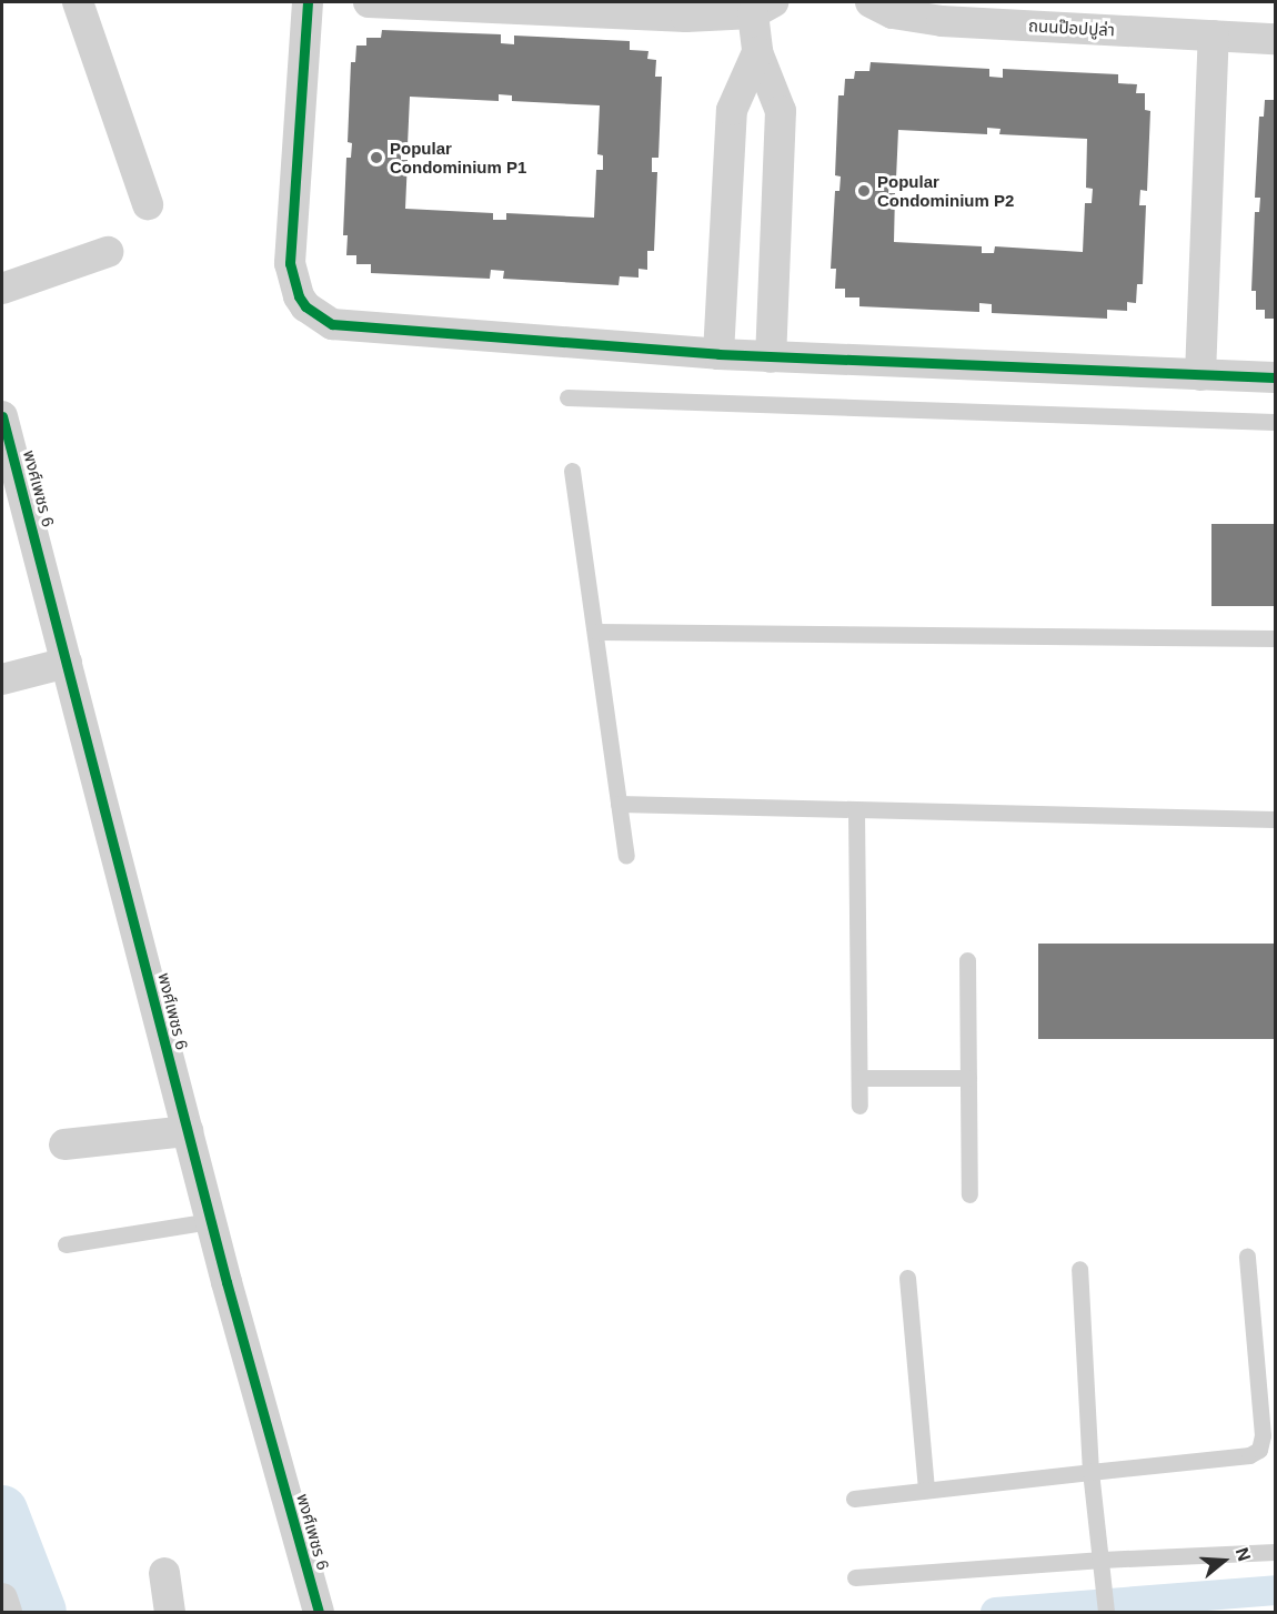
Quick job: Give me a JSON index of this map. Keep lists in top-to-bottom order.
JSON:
{
  "streets": {
    "street": ["ถนนป๊อปปูล่า", "พงศ์เพชร 6"]
  },
  "places": ["Popular Condominium P1", "Popular Condominium P2"],
  "north": "right"
}
